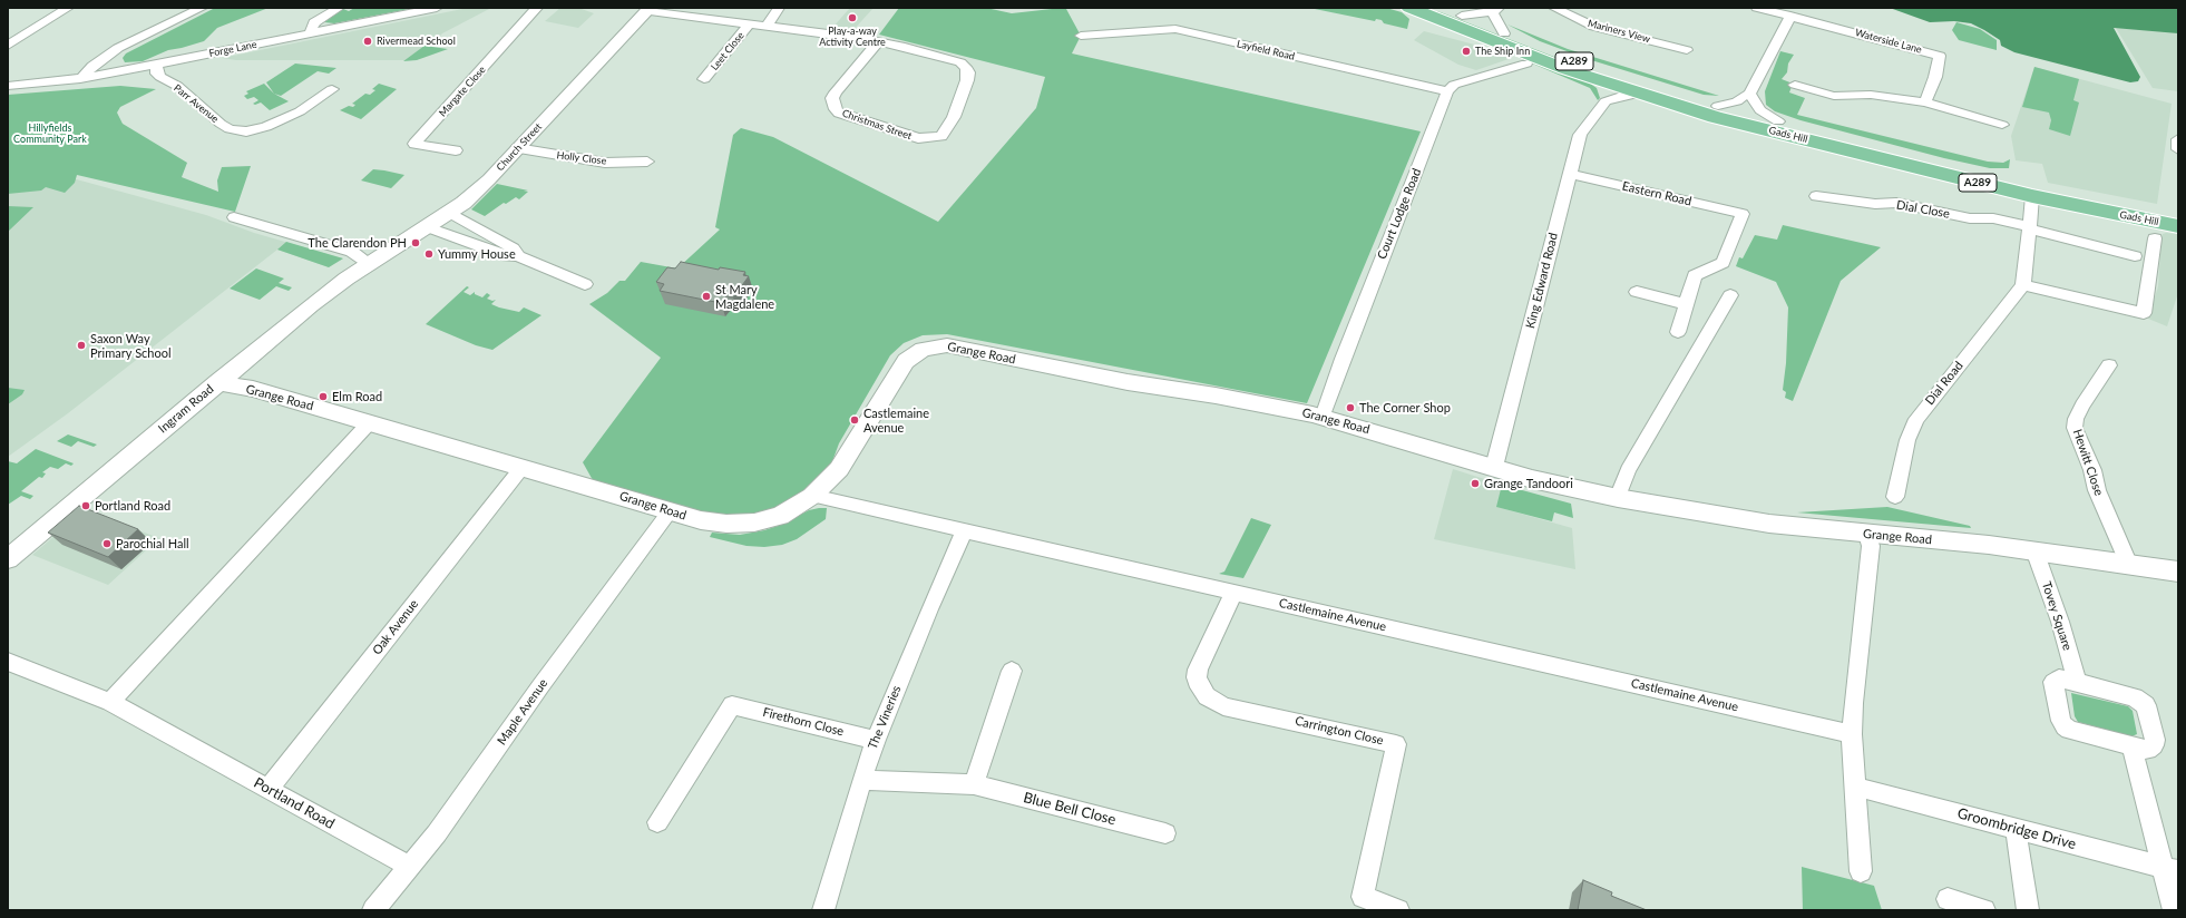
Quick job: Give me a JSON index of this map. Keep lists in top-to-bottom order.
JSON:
{
  "streets": {
    "main road": ["A289", "Gads Hill"],
    "street": [
      "Mariners View",
      "Waterside Lane",
      "Forge Lane",
      "Layfield Road",
      "Leet Close",
      "Margate Close",
      "Parr Avenue",
      "Christmas Street",
      "Church Street",
      "Holly Close",
      "Eastern Road",
      "Dial Close",
      "Court Lodge Road",
      "King Edward Road",
      "Grange Road",
      "Dial Road",
      "Ingram Road",
      "Hewitt Close",
      "Castlemaine Avenue",
      "Tovey Square",
      "Oak Avenue",
      "Maple Avenue",
      "The Vineries",
      "Firethorn Close",
      "Carrington Close",
      "Portland Road",
      "Blue Bell Close",
      "Groombridge Drive"
    ]
  },
  "crossings": [
    ["Forge Lane", "Parr Avenue"],
    ["Layfield Road", "Court Lodge Road"],
    ["Leet Close", "Christmas Street"],
    ["Christmas Street", "Church Street"],
    ["Church Street", "Holly Close"],
    ["Church Street", "Ingram Road"],
    ["Eastern Road", "King Edward Road"],
    ["Court Lodge Road", "Grange Road"],
    ["King Edward Road", "Grange Road"],
    ["Grange Road", "Ingram Road"],
    ["Grange Road", "Hewitt Close"],
    ["Grange Road", "Castlemaine Avenue"],
    ["Grange Road", "Tovey Square"],
    ["Grange Road", "Oak Avenue"],
    ["Grange Road", "Maple Avenue"],
    ["Castlemaine Avenue", "The Vineries"],
    ["Castlemaine Avenue", "Carrington Close"],
    ["Oak Avenue", "Portland Road"],
    ["Maple Avenue", "Portland Road"],
    ["The Vineries", "Firethorn Close"],
    ["The Vineries", "Blue Bell Close"]
  ],
  "parks": ["Hillyfields Community Park"],
  "places": [
    "Play-a-way Activity Centre",
    "Rivermead School",
    "The Ship Inn",
    "The Clarendon PH",
    "Yummy House",
    "St Mary Magdalene",
    "Saxon Way Primary School",
    "Elm Road",
    "The Corner Shop",
    "Castlemaine Avenue",
    "Grange Tandoori",
    "Portland Road",
    "Parochial Hall"
  ]
}
